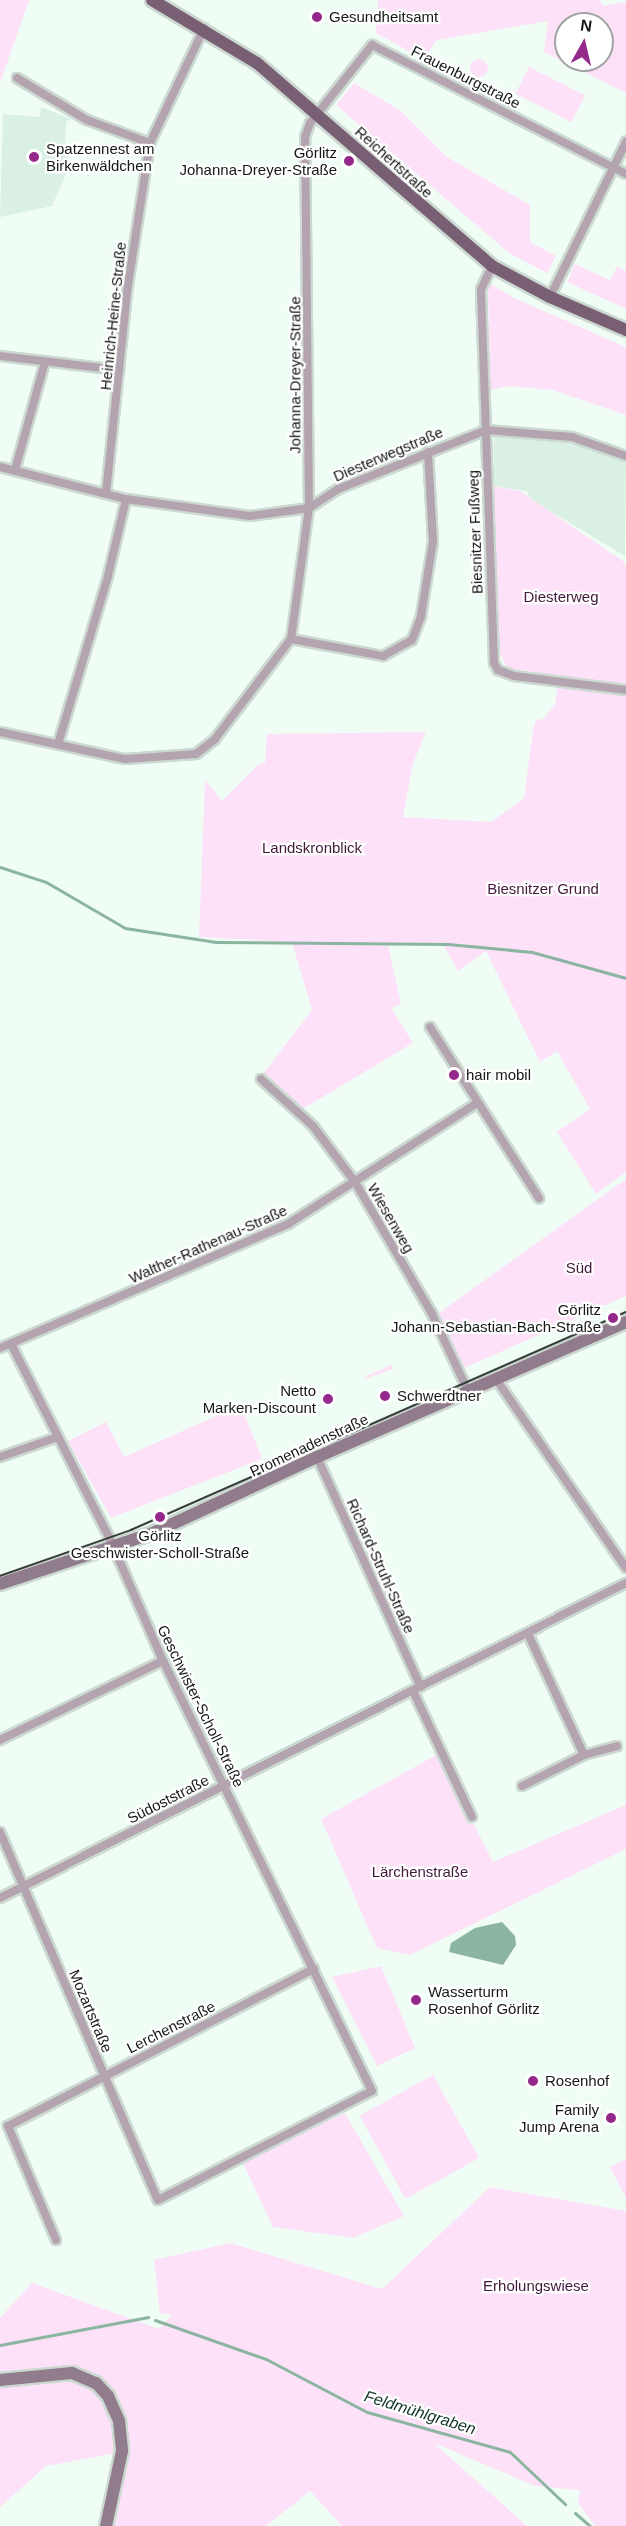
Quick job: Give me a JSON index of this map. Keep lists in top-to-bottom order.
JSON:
{
  "streets": {
    "main road": ["Reichertstraße", "Promenadenstraße"],
    "street": [
      "Frauenburgstraße",
      "Heinrich-Heine-Straße",
      "Johanna-Dreyer-Straße",
      "Diesterwegstraße",
      "Biesnitzer Fußweg",
      "Wiesenweg",
      "Walther-Rathenau-Straße",
      "Richard-Struhl-Straße",
      "Geschwister-Scholl-Straße",
      "Südoststraße",
      "Mozartstraße",
      "Lerchenstraße"
    ]
  },
  "crossings": [
    ["Frauenburgstraße", "Reichertstraße"],
    ["Frauenburgstraße", "Johanna-Dreyer-Straße"],
    ["Reichertstraße", "Heinrich-Heine-Straße"],
    ["Reichertstraße", "Johanna-Dreyer-Straße"],
    ["Reichertstraße", "Biesnitzer Fußweg"],
    ["Heinrich-Heine-Straße", "Diesterwegstraße"],
    ["Johanna-Dreyer-Straße", "Diesterwegstraße"],
    ["Diesterwegstraße", "Biesnitzer Fußweg"],
    ["Wiesenweg", "Walther-Rathenau-Straße"],
    ["Wiesenweg", "Promenadenstraße"],
    ["Walther-Rathenau-Straße", "Geschwister-Scholl-Straße"],
    ["Promenadenstraße", "Richard-Struhl-Straße"],
    ["Promenadenstraße", "Geschwister-Scholl-Straße"],
    ["Richard-Struhl-Straße", "Südoststraße"],
    ["Geschwister-Scholl-Straße", "Südoststraße"],
    ["Geschwister-Scholl-Straße", "Mozartstraße"],
    ["Geschwister-Scholl-Straße", "Lerchenstraße"],
    ["Südoststraße", "Mozartstraße"],
    ["Mozartstraße", "Lerchenstraße"]
  ],
  "water": ["Feldmühlgraben"],
  "parks": [
    "Diesterweg",
    "Landskronblick",
    "Biesnitzer Grund",
    "Süd",
    "Lärchenstraße",
    "Erholungswiese"
  ],
  "places": [
    "Gesundheitsamt",
    "Spatzennest am Birkenwäldchen",
    "Görlitz Johanna-Dreyer-Straße",
    "hair mobil",
    "Görlitz Johann-Sebastian-Bach-Straße",
    "Schwerdtner",
    "Netto Marken-Discount",
    "Görlitz Geschwister-Scholl-Straße",
    "Wasserturm Rosenhof Görlitz",
    "Rosenhof",
    "Family Jump Arena"
  ],
  "north": "top"
}
